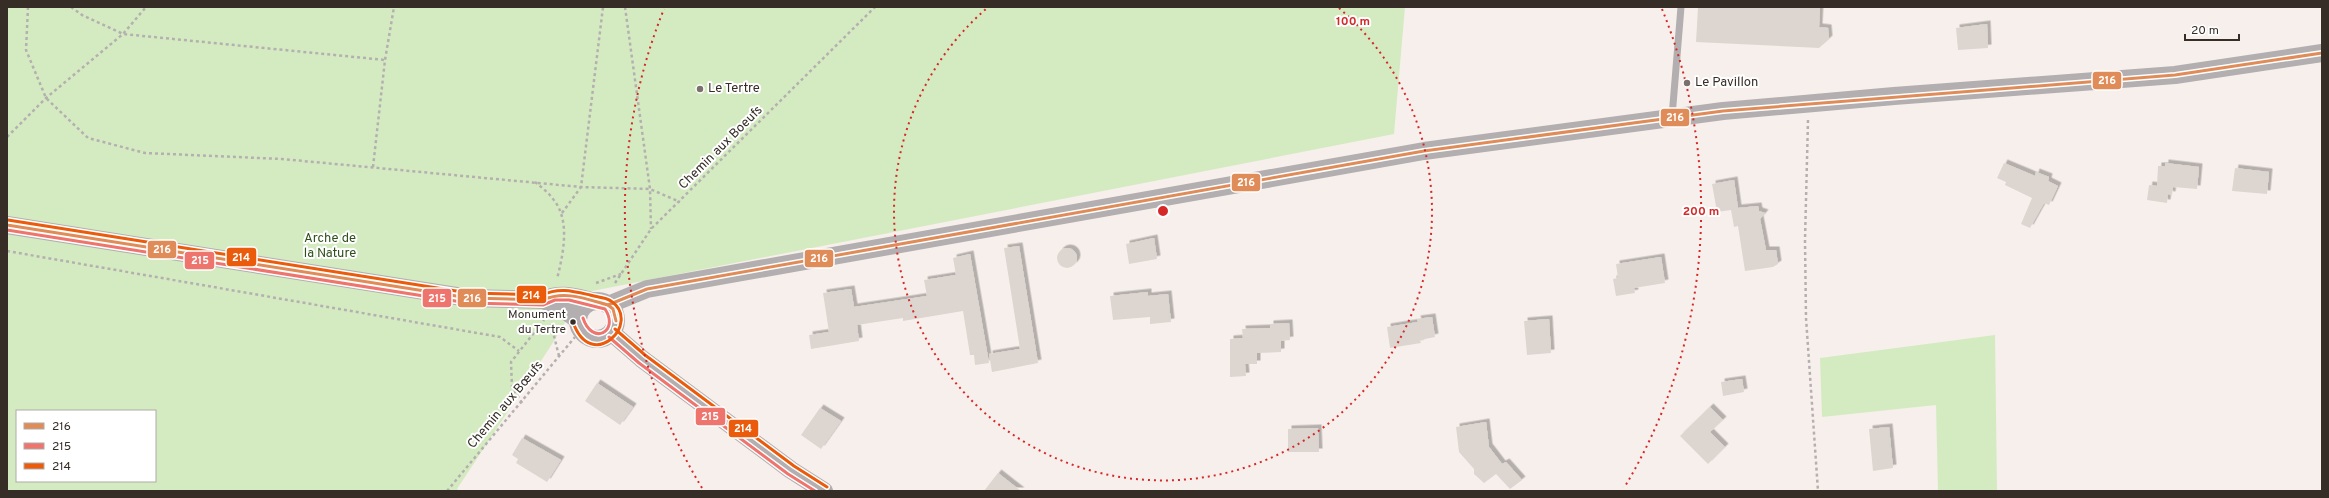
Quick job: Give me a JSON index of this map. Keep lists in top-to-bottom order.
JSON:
{
  "streets": {
    "path": ["Chemin aux Boeufs", "Chemin aux Bœufs"]
  },
  "parks": ["Arche de la Nature"],
  "places": ["Le Pavillon", "Le Tertre", "Monument du Tertre"],
  "lines": ["transit line 216", "transit line 214", "transit line 215"],
  "legend": ["216", "215", "214"],
  "scale_bar": "20 m",
  "rings": ["100 m", "200 m"]
}
